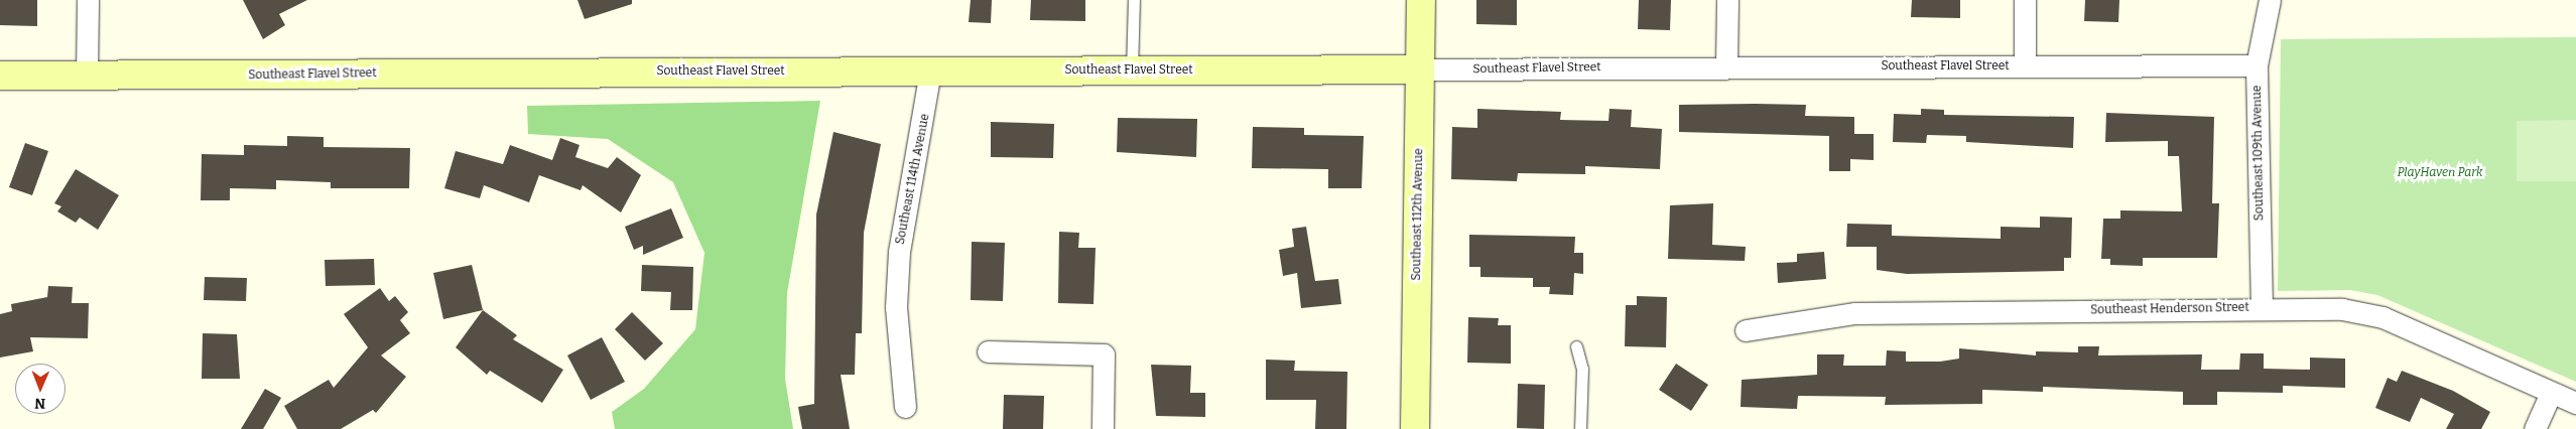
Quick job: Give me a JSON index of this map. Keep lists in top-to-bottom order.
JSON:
{
  "streets": {
    "street": [
      "Southeast Flavel Street",
      "Southeast 109th Avenue",
      "Southeast 114th Avenue",
      "Southeast 112th Avenue",
      "Southeast Henderson Street"
    ]
  },
  "crossings": [
    ["Southeast Flavel Street", "Southeast 109th Avenue"],
    ["Southeast Flavel Street", "Southeast 114th Avenue"],
    ["Southeast Flavel Street", "Southeast 112th Avenue"],
    ["Southeast 109th Avenue", "Southeast Henderson Street"]
  ],
  "parks": ["PlayHaven Park"],
  "north": "bottom"
}
